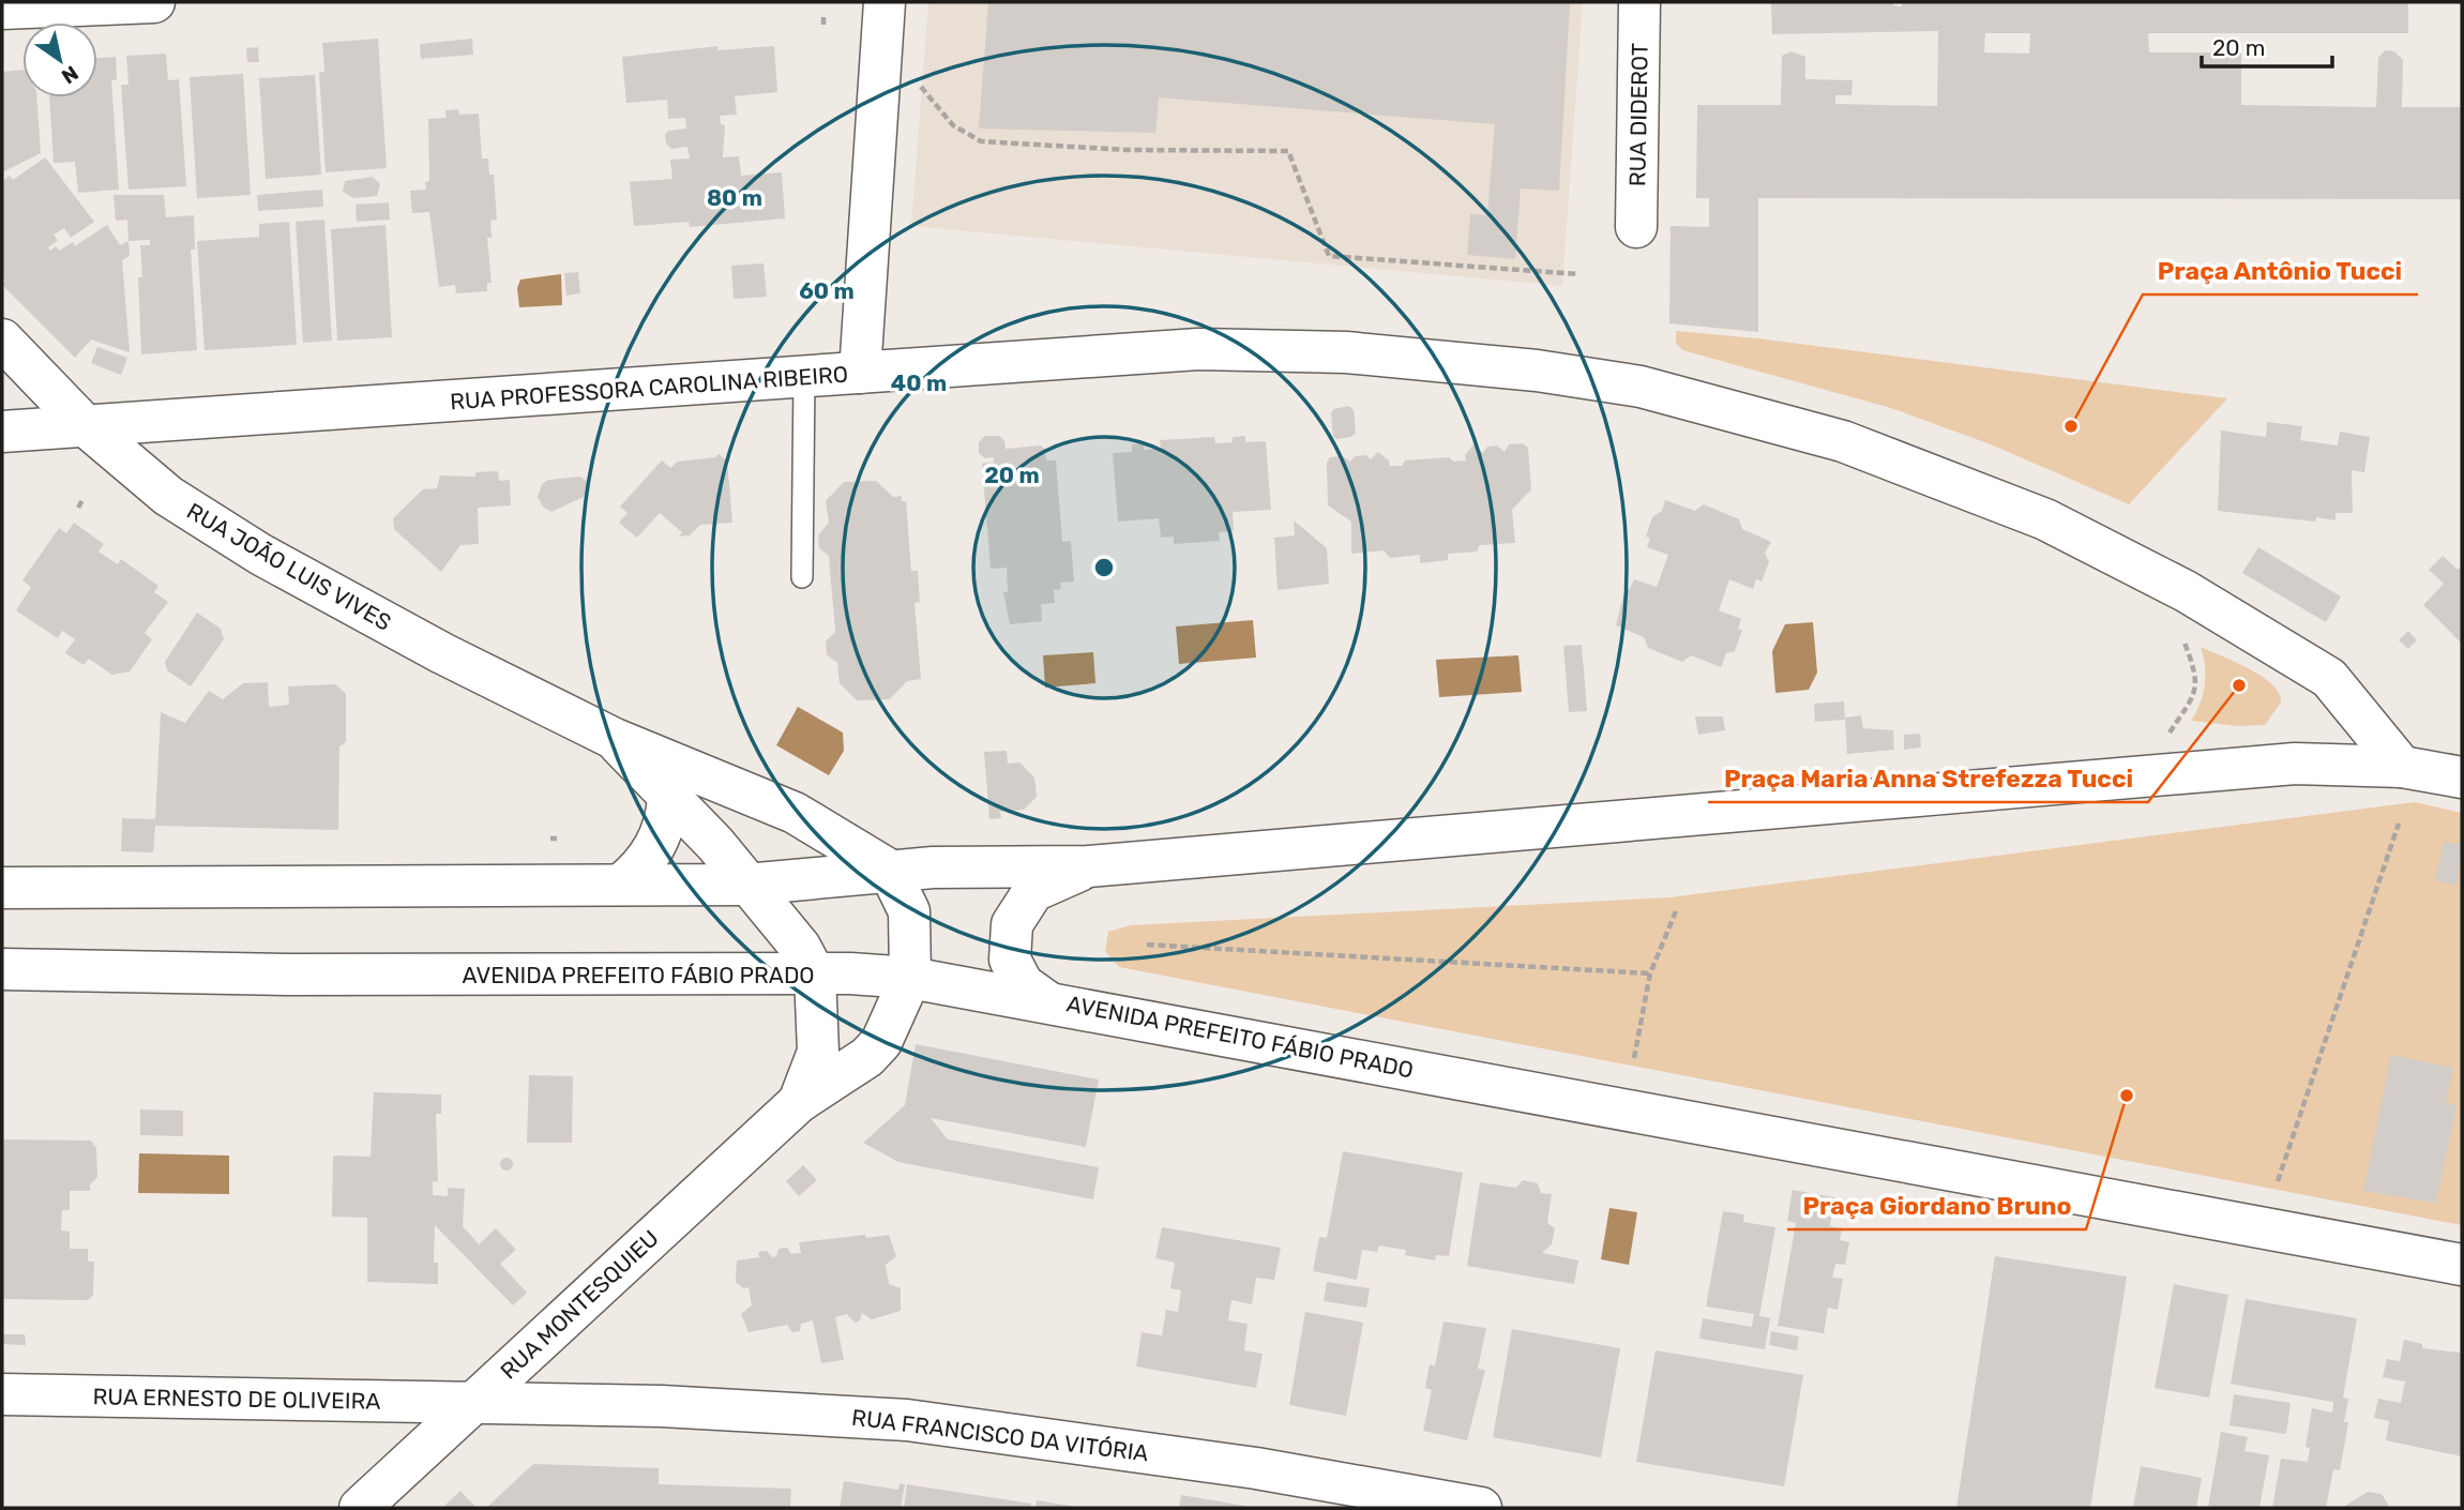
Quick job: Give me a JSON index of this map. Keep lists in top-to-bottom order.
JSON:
{
  "streets": {
    "street": [
      "RUA DIDEROT",
      "RUA PROFESSORA CAROLINA RIBEIRO",
      "RUA JOÃO LUIS VIVES",
      "AVENIDA PREFEITO FÁBIO PRADO",
      "RUA MONTESQUIEU",
      "RUA ERNESTO DE OLIVEIRA",
      "RUA FRANCISCO DA VITÓRIA"
    ]
  },
  "crossings": [
    ["RUA PROFESSORA CAROLINA RIBEIRO", "RUA JOÃO LUIS VIVES"],
    ["RUA JOÃO LUIS VIVES", "AVENIDA PREFEITO FÁBIO PRADO"],
    ["RUA JOÃO LUIS VIVES", "RUA MONTESQUIEU"],
    ["AVENIDA PREFEITO FÁBIO PRADO", "RUA MONTESQUIEU"],
    ["RUA MONTESQUIEU", "RUA ERNESTO DE OLIVEIRA"],
    ["RUA MONTESQUIEU", "RUA FRANCISCO DA VITÓRIA"],
    ["RUA ERNESTO DE OLIVEIRA", "RUA FRANCISCO DA VITÓRIA"]
  ],
  "places": ["Praça Antônio Tucci", "Praça Maria Anna Strefezza Tucci", "Praça Giordano Bruno"],
  "scale_bar": "20 m",
  "north": "bottom right",
  "rings": [
    "80 m",
    "60 m",
    "40 m",
    "20 m"
  ]
}
